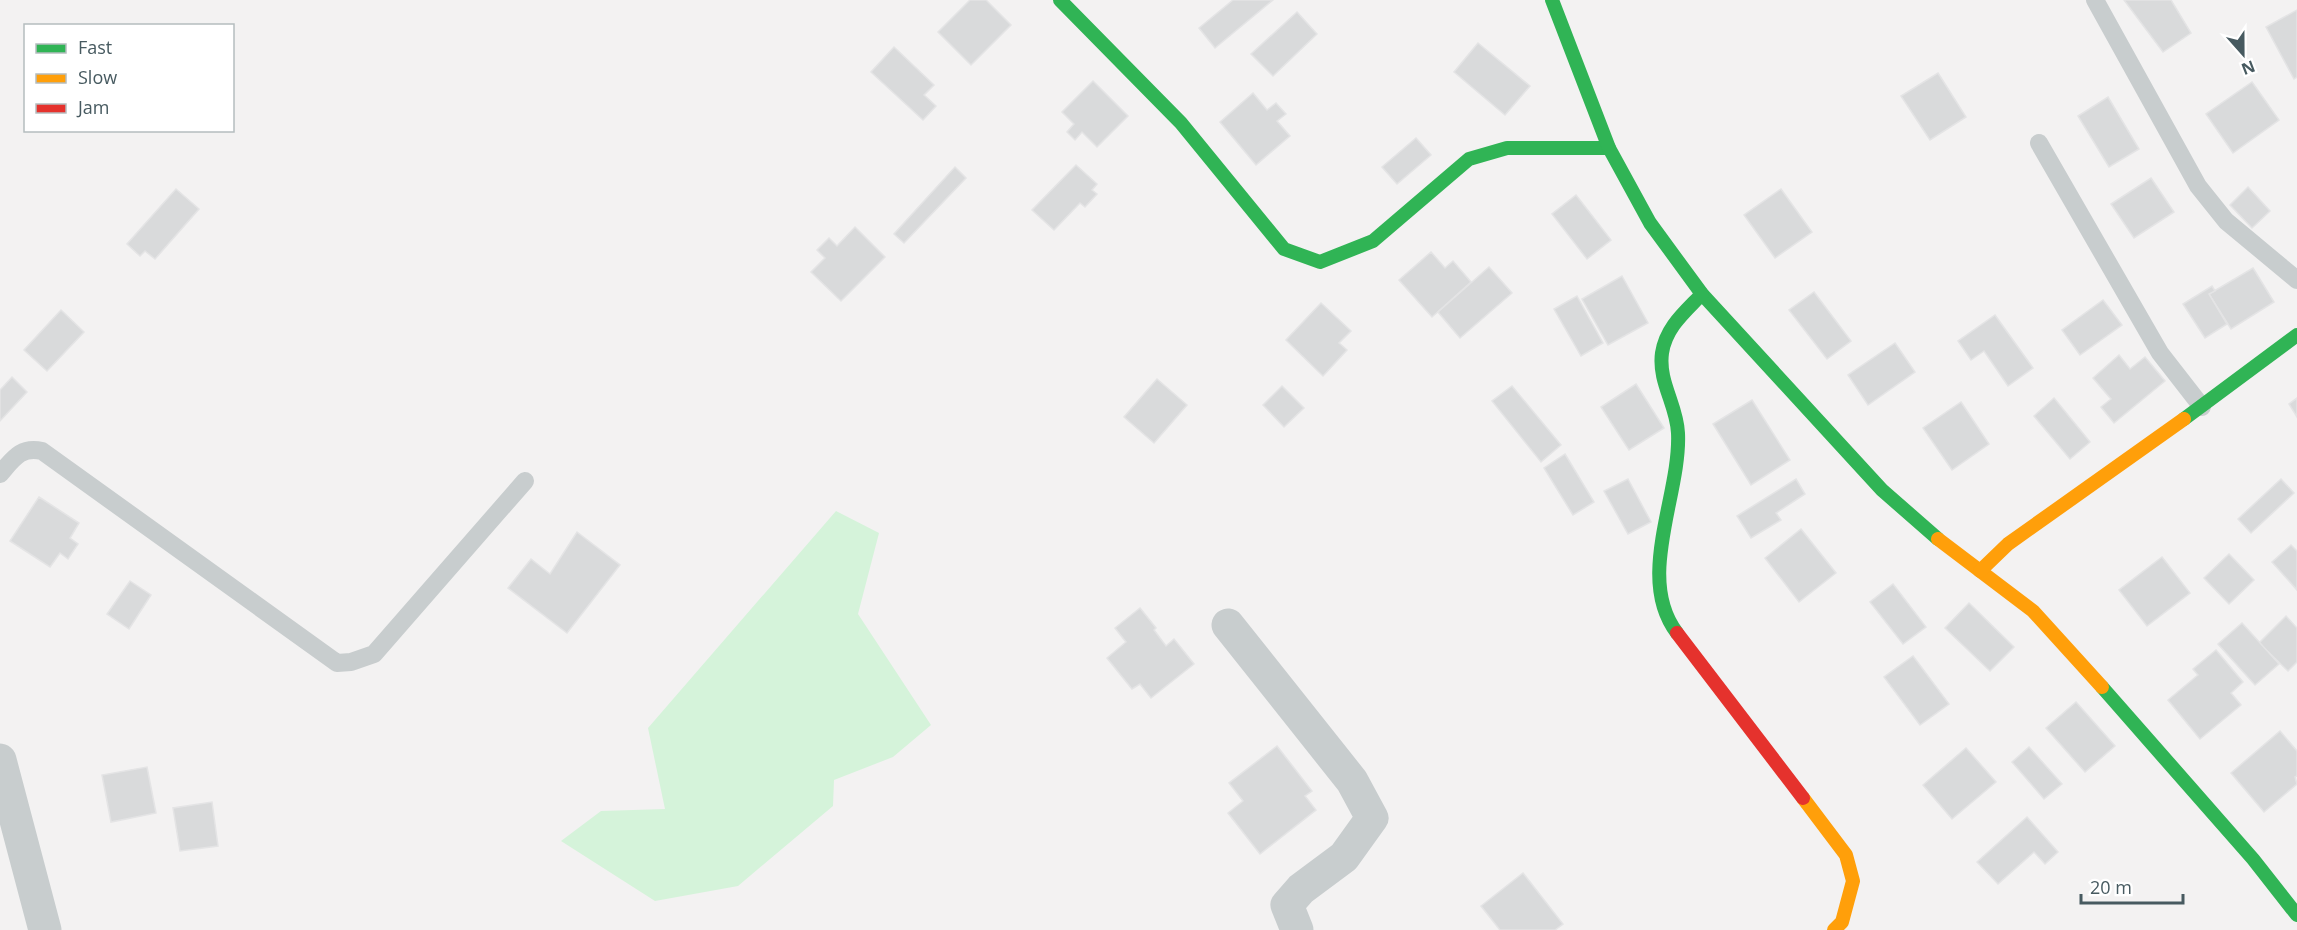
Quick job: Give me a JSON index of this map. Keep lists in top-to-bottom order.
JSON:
{
  "legend": ["Fast", "Slow", "Jam"],
  "scale_bar": "20 m",
  "north": "bottom"
}
